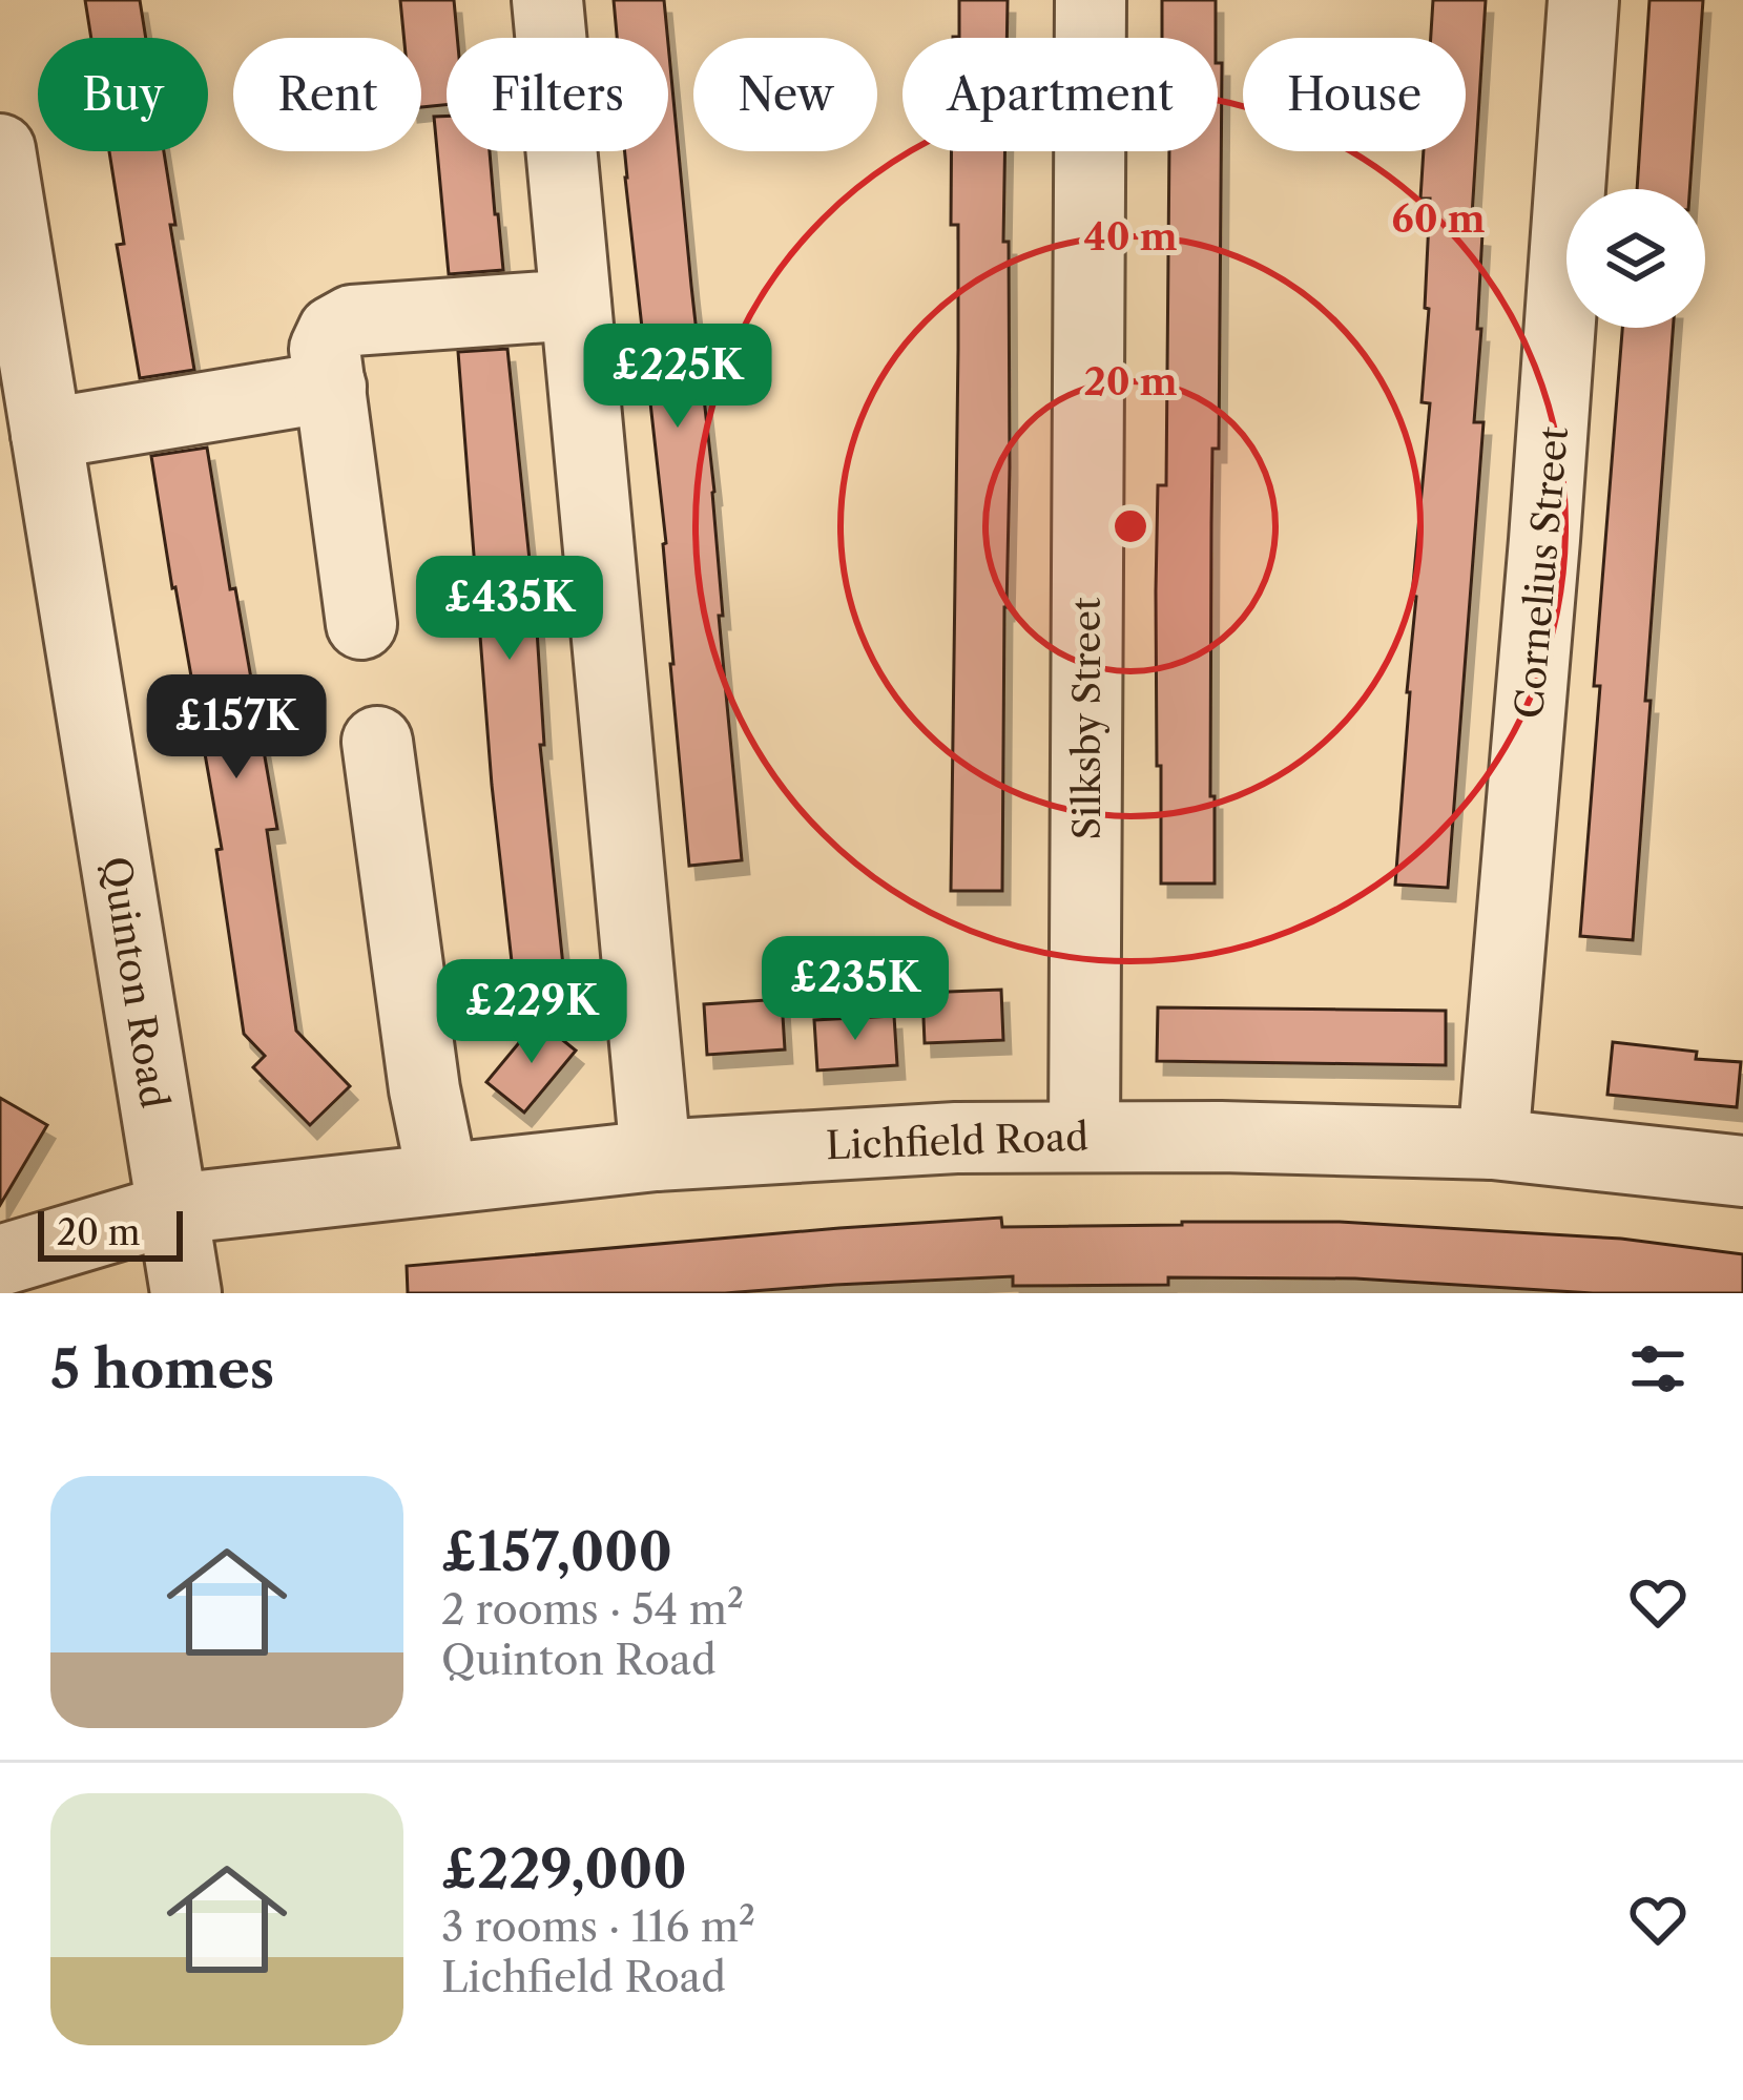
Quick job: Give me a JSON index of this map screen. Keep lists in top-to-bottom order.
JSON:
{
  "streets": {
    "street": [
      "Cornelius Street",
      "Silksby Street",
      "Quinton Road",
      "Lichfield Road"
    ]
  },
  "crossings": [
    ["Cornelius Street", "Lichfield Road"],
    ["Silksby Street", "Lichfield Road"],
    ["Quinton Road", "Lichfield Road"]
  ],
  "scale_bar": "20 m",
  "page": {
    "chip": [
      "Buy",
      "Rent",
      "Filters",
      "New",
      "Apartment",
      "House"
    ],
    "price": [
      "£225K",
      "£435K",
      "£157K",
      "£235K",
      "£229K"
    ],
    "scale": "20 m",
    "heading": "5 homes",
    "list": [
      {
        "name": "£157,000",
        "note": "2 rooms · 54 m² · Quinton Road"
      },
      {
        "name": "£229,000",
        "note": "3 rooms · 116 m² · Lichfield Road"
      }
    ]
  },
  "rings": ["60 m", "40 m", "20 m"]
}
